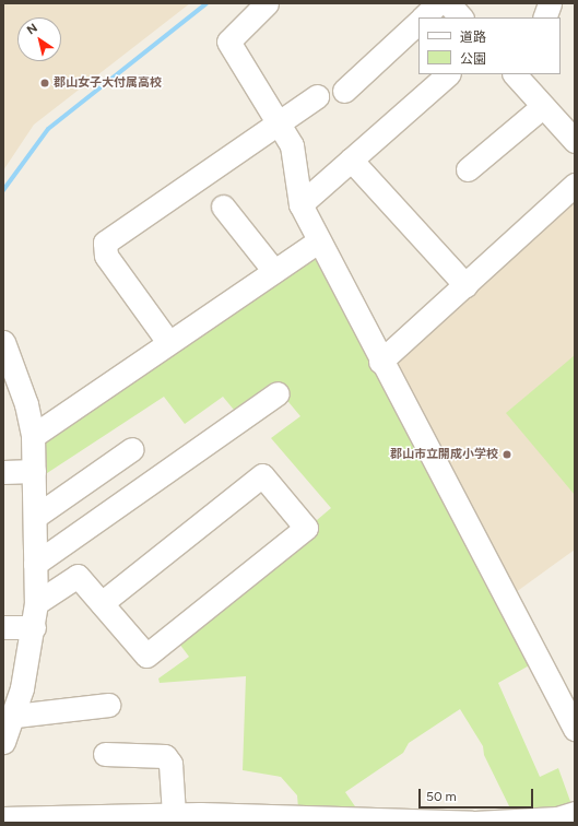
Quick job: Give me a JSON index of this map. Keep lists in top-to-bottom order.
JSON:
{
  "places": ["郡山女子大付属高校", "郡山市立開成小学校"],
  "legend": ["道路", "公園"],
  "scale_bar": "50 m",
  "north": "top left"
}
